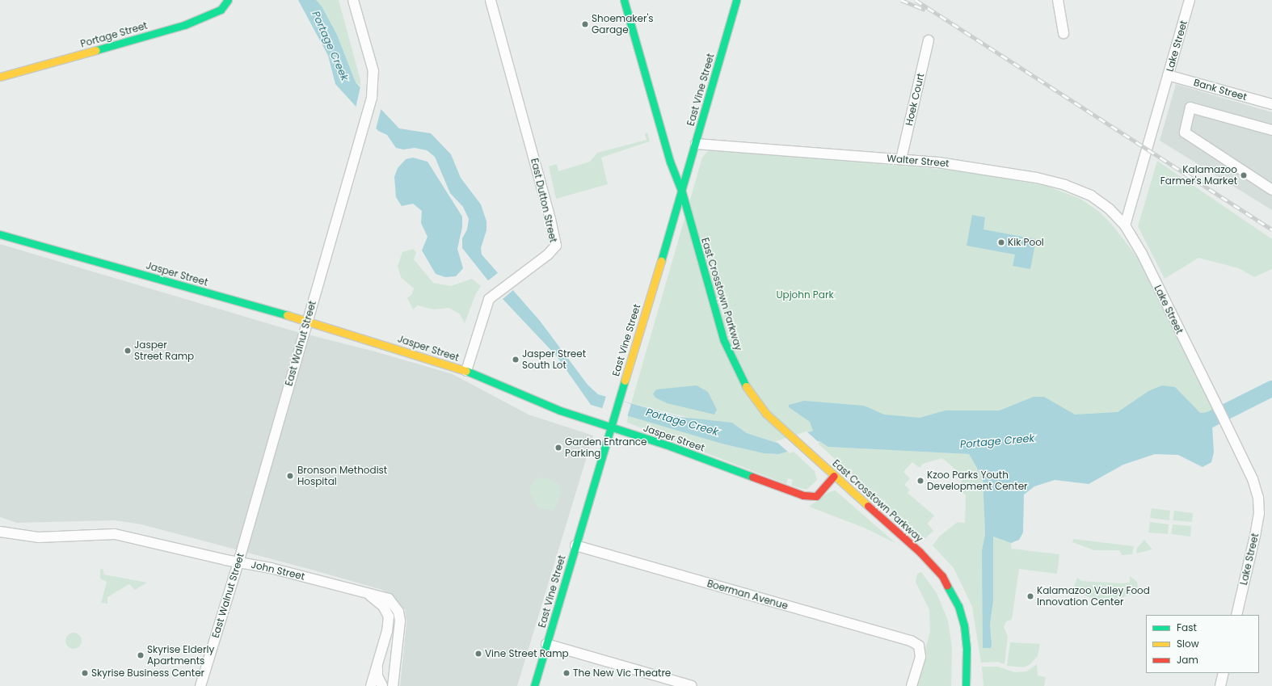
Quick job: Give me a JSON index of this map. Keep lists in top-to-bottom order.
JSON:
{
  "streets": {
    "street": [
      "Portage Street",
      "Lake Street",
      "East Vine Street",
      "Bank Street",
      "Hoek Court",
      "Walter Street",
      "East Dutton Street",
      "Jasper Street",
      "East Crosstown Parkway",
      "East Walnut Street",
      "John Street",
      "Boerman Avenue"
    ]
  },
  "crossings": [
    ["Lake Street", "Bank Street"],
    ["Lake Street", "Walter Street"],
    ["East Vine Street", "Walter Street"],
    ["East Vine Street", "Jasper Street"],
    ["East Vine Street", "East Crosstown Parkway"],
    ["East Vine Street", "Boerman Avenue"],
    ["Hoek Court", "Walter Street"],
    ["East Dutton Street", "Jasper Street"],
    ["Jasper Street", "East Crosstown Parkway"],
    ["Jasper Street", "East Walnut Street"],
    ["East Walnut Street", "John Street"]
  ],
  "water": ["Portage Creek"],
  "parks": ["Upjohn Park"],
  "places": [
    "Shoemaker's Garage",
    "Kalamazoo Farmer's Market",
    "Kik Pool",
    "Jasper Street Ramp",
    "Jasper Street South Lot",
    "Garden Entrance Parking",
    "Bronson Methodist Hospital",
    "Kzoo Parks Youth Development Center",
    "Kalamazoo Valley Food Innovation Center",
    "Vine Street Ramp",
    "Skyrise Elderly Apartments",
    "Skyrise Business Center",
    "The New Vic Theatre"
  ],
  "legend": ["Fast", "Slow", "Jam"]
}
